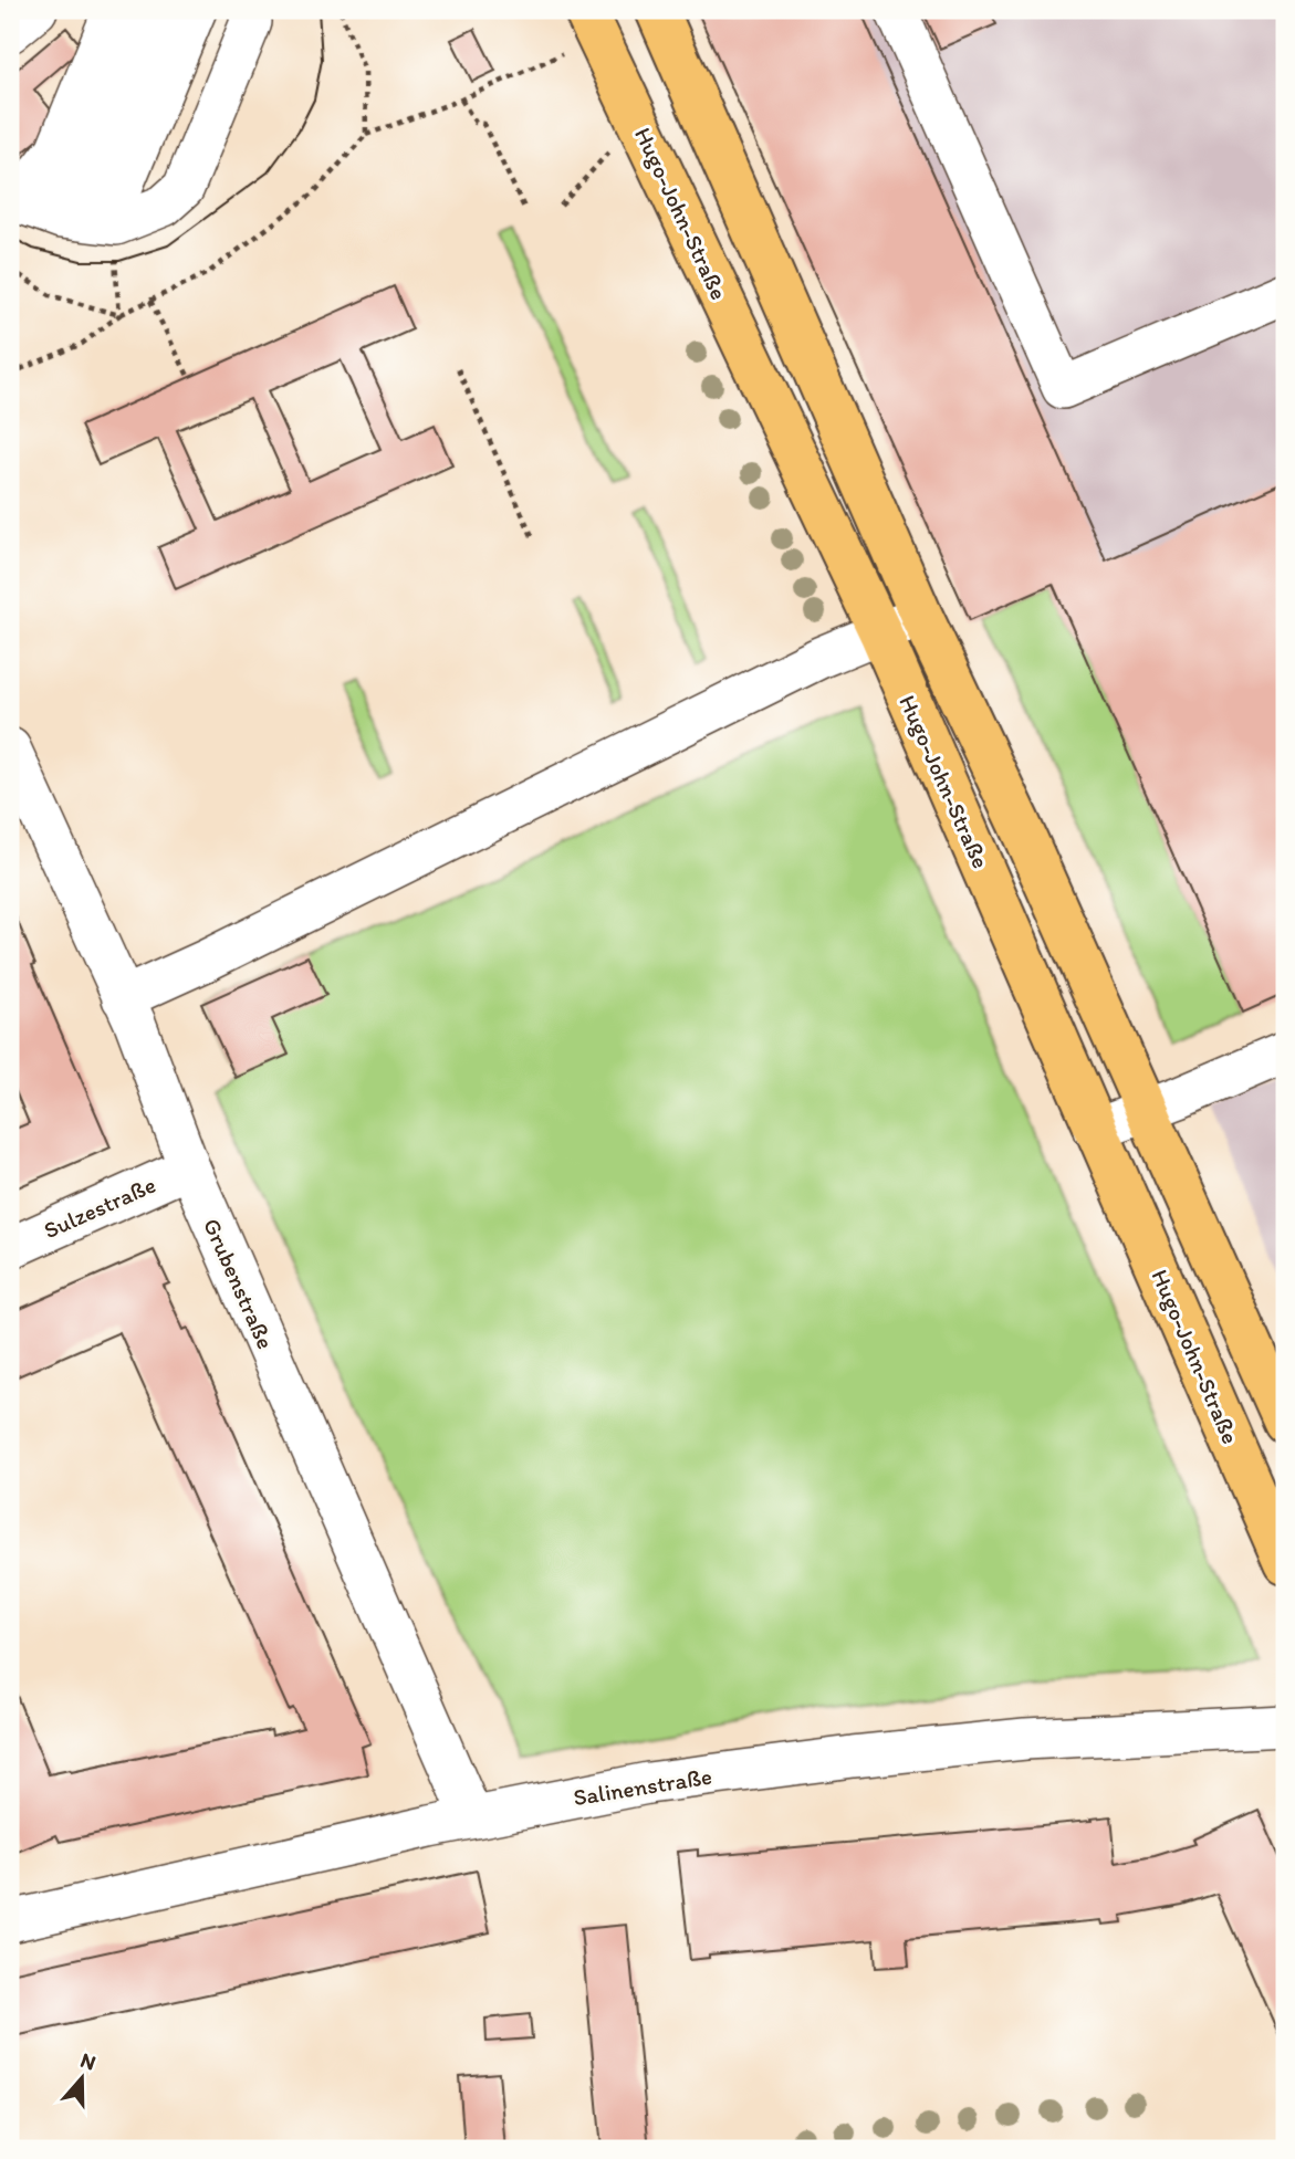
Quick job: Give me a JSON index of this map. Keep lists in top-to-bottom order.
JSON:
{
  "streets": {
    "main road": ["Hugo-John-Straße"],
    "street": ["Sulzestraße", "Grubenstraße", "Salinenstraße"]
  },
  "crossings": [
    ["Sulzestraße", "Grubenstraße"],
    ["Grubenstraße", "Salinenstraße"]
  ],
  "north": "top"
}
